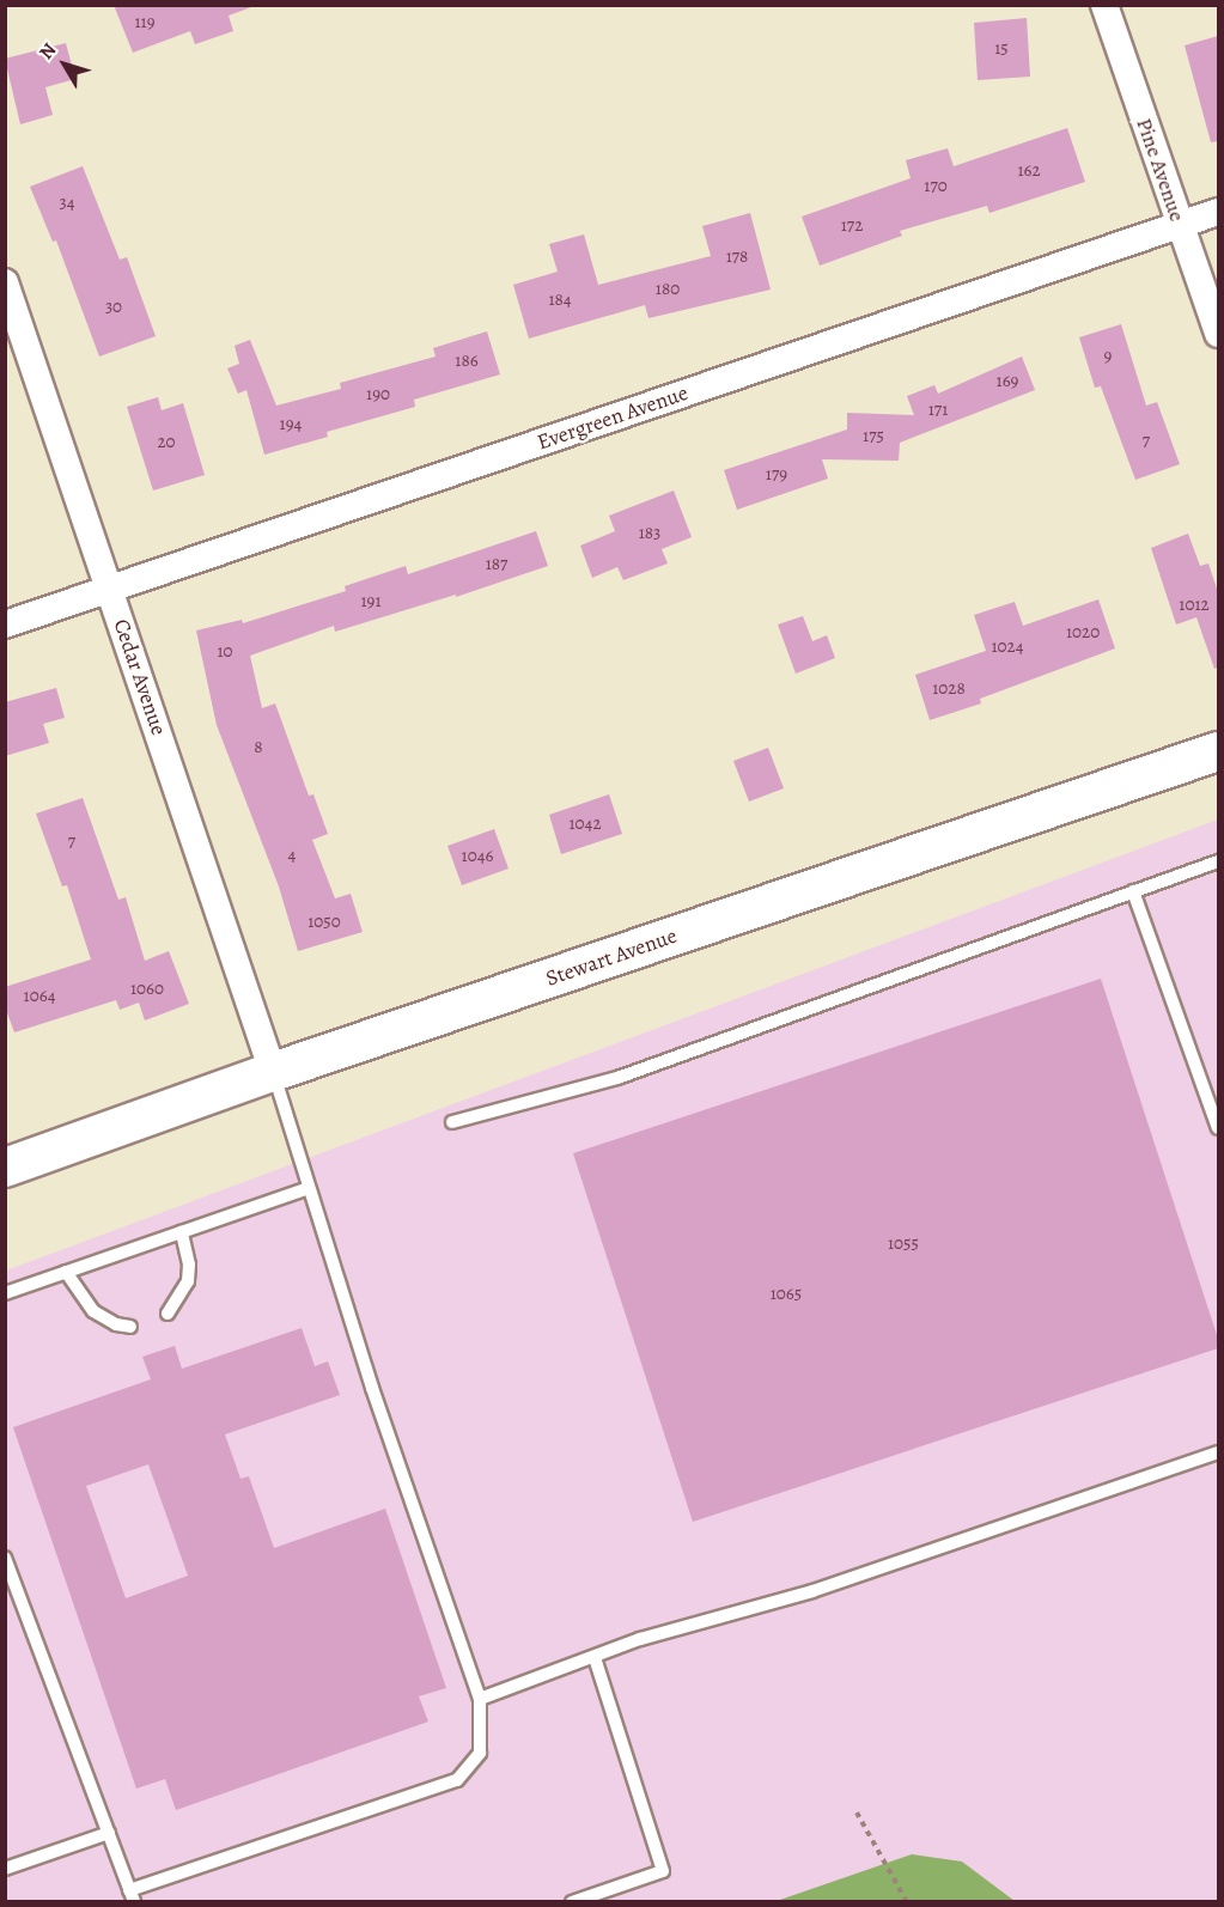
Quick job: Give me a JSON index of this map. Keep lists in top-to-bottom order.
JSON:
{
  "streets": {
    "main road": ["Stewart Avenue"],
    "street": ["Pine Avenue", "Evergreen Avenue", "Cedar Avenue"]
  },
  "crossings": [
    ["Pine Avenue", "Evergreen Avenue"],
    ["Evergreen Avenue", "Cedar Avenue"],
    ["Cedar Avenue", "Stewart Avenue"]
  ],
  "house_numbers": [
    "119",
    "15",
    "162",
    "170",
    "34",
    "172",
    "178",
    "180",
    "184",
    "30",
    "9",
    "186",
    "169",
    "190",
    "171",
    "194",
    "175",
    "7",
    "20",
    "179",
    "183",
    "187",
    "191",
    "1012",
    "1020",
    "1024",
    "10",
    "1028",
    "8",
    "1042",
    "7",
    "4",
    "1046",
    "1050",
    "1060",
    "1064",
    "1055",
    "1065"
  ],
  "north": "top left"
}
